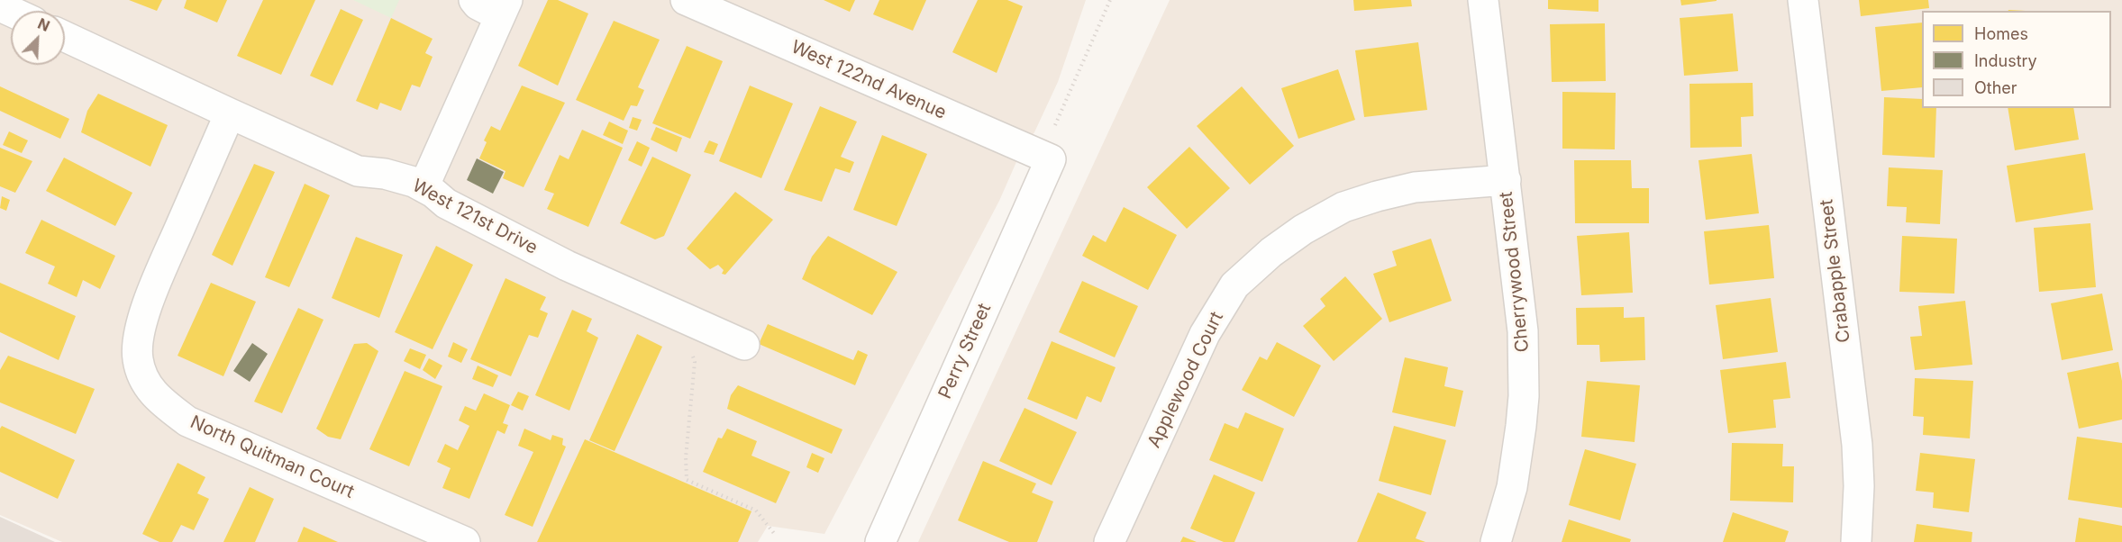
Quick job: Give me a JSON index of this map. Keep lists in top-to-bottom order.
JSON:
{
  "streets": {
    "street": [
      "West 122nd Avenue",
      "West 121st Drive",
      "Crabapple Street",
      "Cherrywood Street",
      "Perry Street",
      "Applewood Court",
      "North Quitman Court"
    ]
  },
  "crossings": [
    ["West 122nd Avenue", "Perry Street"],
    ["West 121st Drive", "North Quitman Court"],
    ["Cherrywood Street", "Applewood Court"]
  ],
  "legend": ["Homes", "Industry", "Other"],
  "north": "top right"
}
